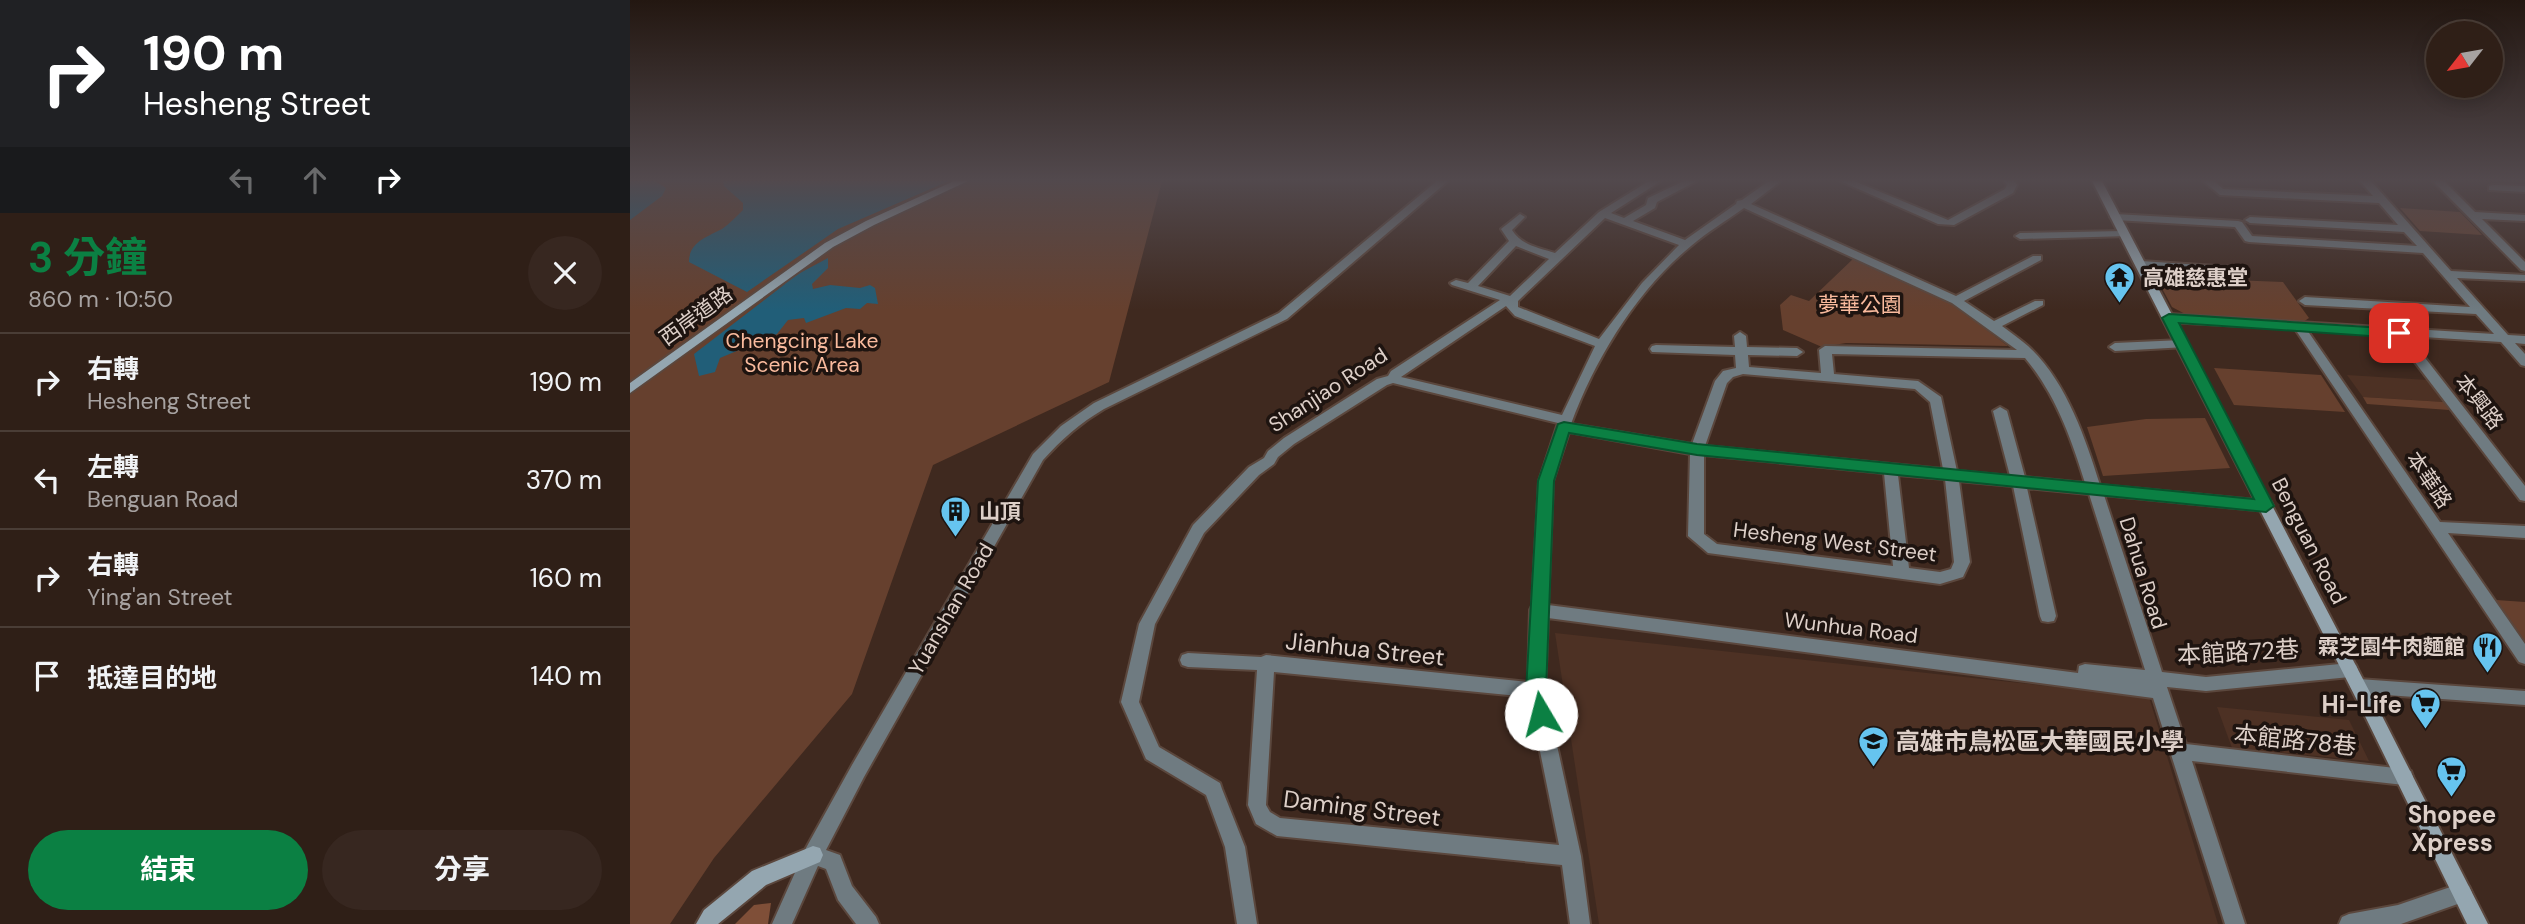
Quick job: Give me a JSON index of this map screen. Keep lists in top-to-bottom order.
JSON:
{
  "streets": {
    "street": [
      "西岸道路",
      "Shanjiao Road",
      "本興路",
      "本華路",
      "Benguan Road",
      "Hesheng West Street",
      "Dahua Road",
      "Yuanshan Road",
      "Wunhua Road",
      "Jianhua Street",
      "本館路72巷",
      "本館路78巷",
      "Daming Street"
    ]
  },
  "crossings": [
    ["Benguan Road", "本館路72巷"],
    ["Benguan Road", "本館路78巷"],
    ["Dahua Road", "Wunhua Road"],
    ["Dahua Road", "本館路72巷"],
    ["Dahua Road", "本館路78巷"],
    ["Wunhua Road", "本館路72巷"],
    ["Jianhua Street", "Daming Street"]
  ],
  "parks": ["夢華公園", "Chengcing Lake Scenic Area"],
  "places": {
    "temple": ["高雄慈惠堂"],
    "building": ["山頂"],
    "restaurant": ["霖芝園牛肉麵館"],
    "supermarket": ["Hi-Life", "Shopee Xpress"],
    "school or university": ["高雄市鳥松區大華國民小學"]
  },
  "north": "bottom left",
  "page": {
    "turn": ["190 m", "Hesheng Street"],
    "heading": ["3 分鐘", "860 m · 10:50"],
    "list": [
      {
        "name": "右轉",
        "note": "Hesheng Street",
        "value": "190 m"
      },
      {
        "name": "左轉",
        "note": "Benguan Road",
        "value": "370 m"
      },
      {
        "name": "右轉",
        "note": "Ying'an Street",
        "value": "160 m"
      },
      {
        "name": "抵達目的地",
        "value": "140 m"
      }
    ],
    "buttons": ["結束", "分享"]
  }
}
